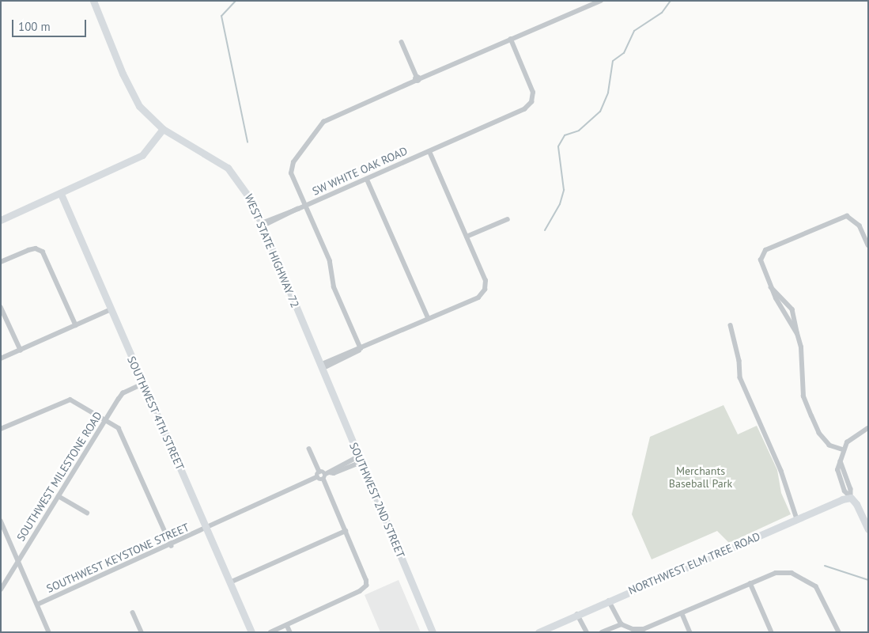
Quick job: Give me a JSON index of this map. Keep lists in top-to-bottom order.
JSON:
{
  "streets": {
    "street": [
      "SW WHITE OAK ROAD",
      "WEST STATE HIGHWAY 72",
      "SOUTHWEST 4TH STREET",
      "SOUTHWEST MILESTONE ROAD",
      "SOUTHWEST 2ND STREET",
      "SOUTHWEST KEYSTONE STREET",
      "NORTHWEST ELM TREE ROAD"
    ]
  },
  "crossings": [
    ["SW WHITE OAK ROAD", "WEST STATE HIGHWAY 72"],
    ["WEST STATE HIGHWAY 72", "SOUTHWEST 2ND STREET"],
    ["SOUTHWEST 4TH STREET", "SOUTHWEST MILESTONE ROAD"],
    ["SOUTHWEST 4TH STREET", "SOUTHWEST KEYSTONE STREET"]
  ],
  "parks": ["Merchants Baseball Park"],
  "scale_bar": "100 m"
}
